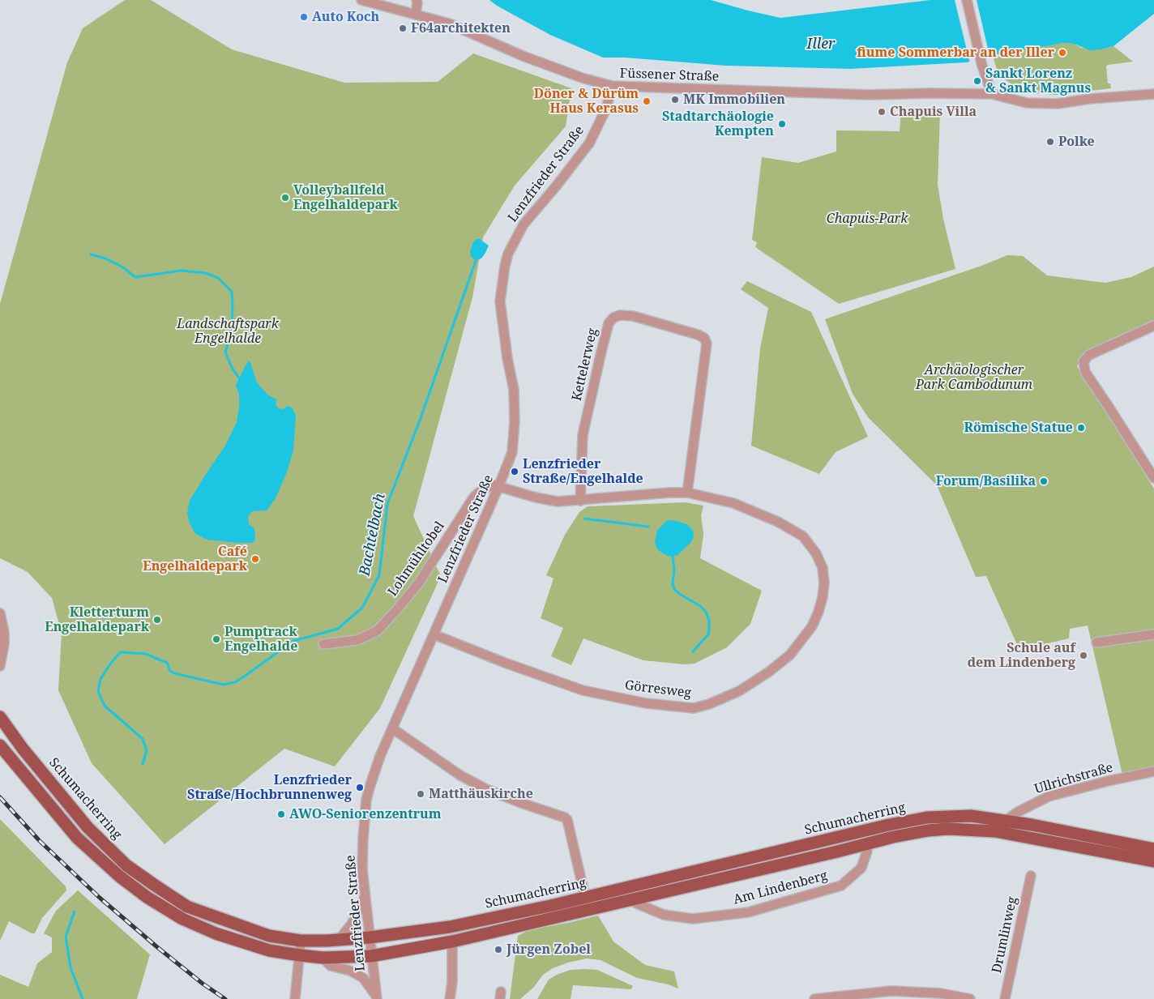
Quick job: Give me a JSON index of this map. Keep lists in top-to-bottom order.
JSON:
{
  "streets": {
    "main road": ["Schumacherring"],
    "street": [
      "Füssener Straße",
      "Lenzfrieder Straße",
      "Kettelerweg",
      "Lohmühltobel",
      "Görresweg",
      "Ullrichstraße",
      "Am Lindenberg",
      "Drumlinweg"
    ]
  },
  "crossings": [
    ["Füssener Straße", "Lenzfrieder Straße"],
    ["Lenzfrieder Straße", "Lohmühltobel"],
    ["Lenzfrieder Straße", "Görresweg"],
    ["Lenzfrieder Straße", "Schumacherring"],
    ["Kettelerweg", "Görresweg"],
    ["Lohmühltobel", "Görresweg"],
    ["Ullrichstraße", "Schumacherring"],
    ["Schumacherring", "Am Lindenberg"]
  ],
  "water": ["Iller", "Bachtelbach"],
  "parks": ["Chapuis-Park", "Landschaftspark Engelhalde", "Archäologischer Park Cambodunum"],
  "places": [
    "Auto Koch",
    "F64architekten",
    "fiume Sommerbar an der Iller",
    "Sankt Lorenz & Sankt Magnus",
    "MK Immobilien",
    "Döner & Dürüm Haus Kerasus",
    "Chapuis Villa",
    "Stadtarchäologie Kempten",
    "Polke",
    "Volleyballfeld Engelhaldepark",
    "Römische Statue",
    "Lenzfrieder Straße/Engelhalde",
    "Forum/Basilika",
    "Café Engelhaldepark",
    "Kletterturm Engelhaldepark",
    "Pumptrack Engelhalde",
    "Schule auf dem Lindenberg",
    "Lenzfrieder Straße/Hochbrunnenweg",
    "Matthäuskirche",
    "AWO-Seniorenzentrum",
    "Jürgen Zobel"
  ]
}
